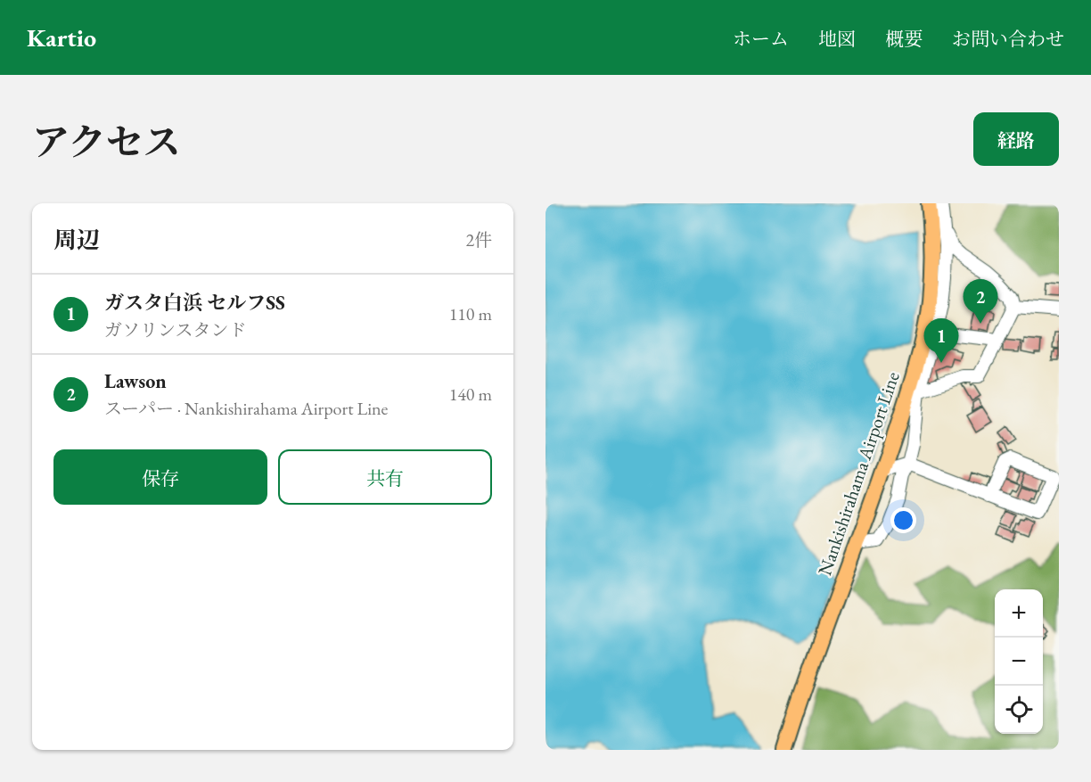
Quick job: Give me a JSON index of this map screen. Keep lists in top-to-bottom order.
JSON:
{
  "streets": {
    "main road": ["Nankishirahama Airport Line"]
  },
  "page": {
    "header": "Kartio",
    "nav": [
      "ホーム",
      "地図",
      "概要",
      "お問い合わせ"
    ],
    "title": "アクセス",
    "buttons": [
      "経路",
      ["保存", "共有"]
    ],
    "heading": ["周辺", "2件"],
    "list": [
      {
        "mark": "1",
        "name": "ガスタ白浜 セルフSS",
        "note": "ガソリンスタンド",
        "value": "110 m"
      },
      {
        "mark": "2",
        "name": "Lawson",
        "note": "スーパー · Nankishirahama Airport Line",
        "value": "140 m"
      }
    ],
    "pins": ["2", "1"],
    "map_buttons": ["+", "−"]
  }
}
